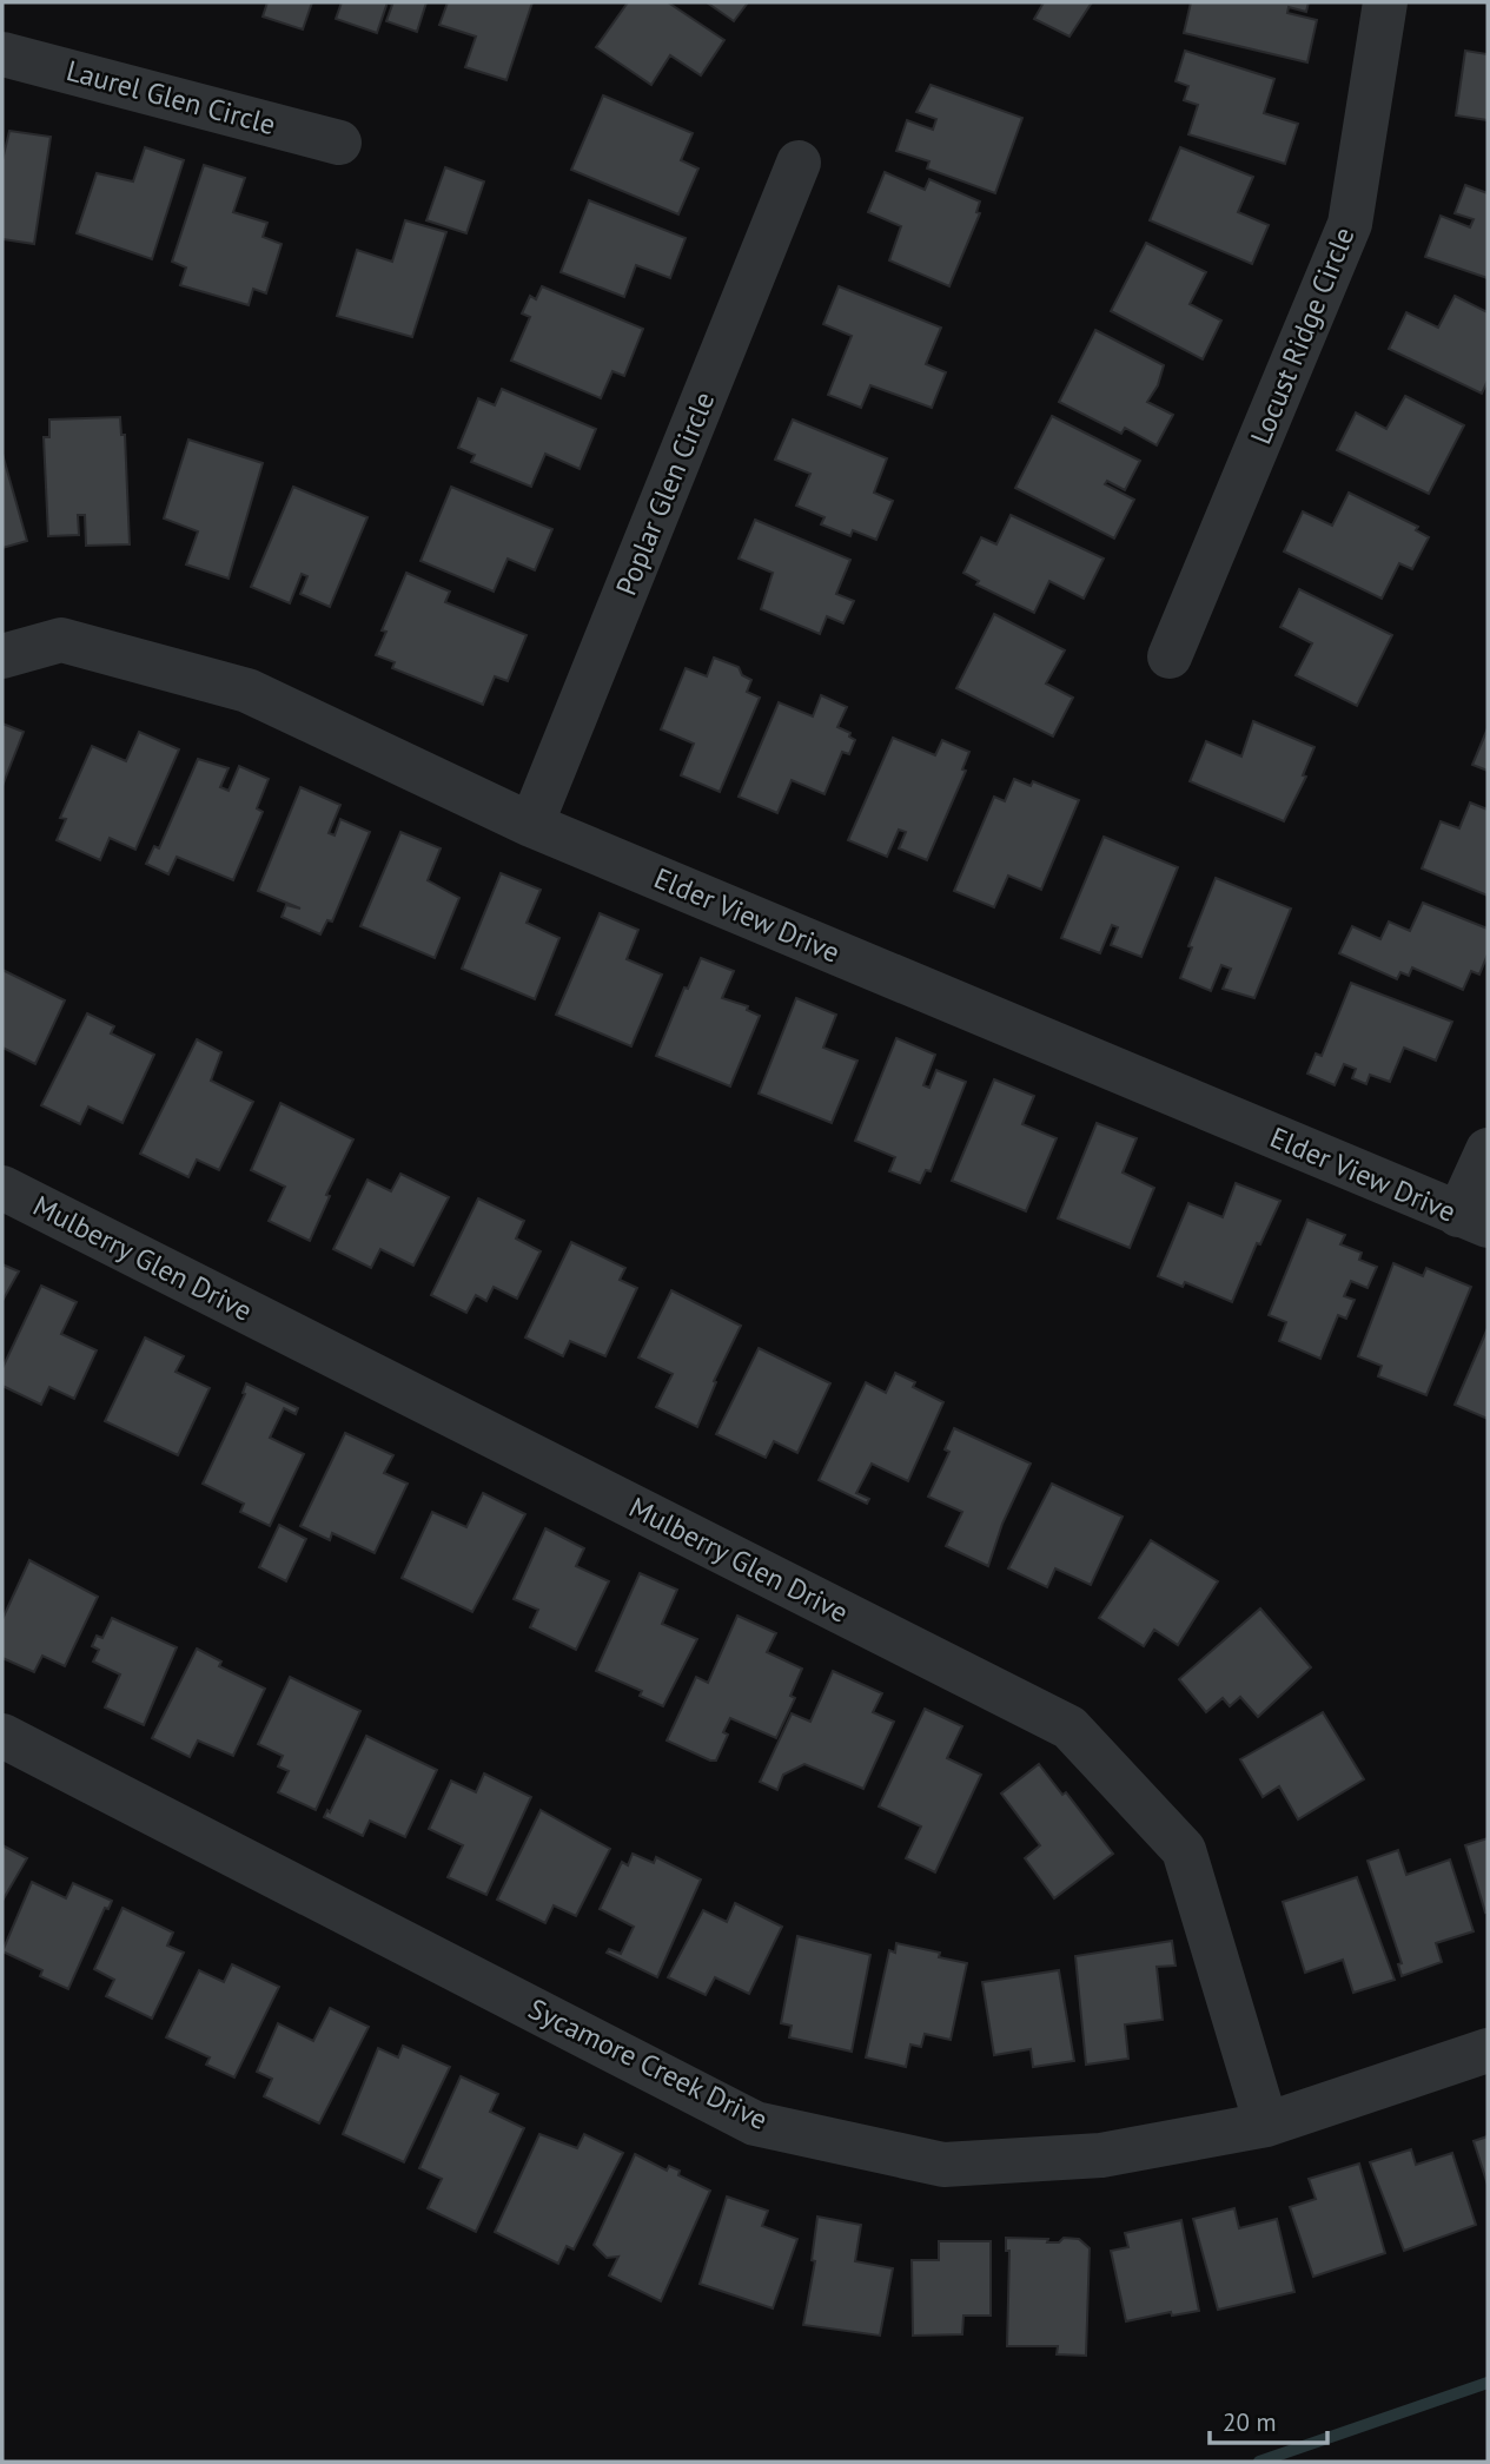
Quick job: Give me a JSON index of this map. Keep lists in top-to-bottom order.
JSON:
{
  "streets": {
    "street": [
      "Laurel Glen Circle",
      "Locust Ridge Circle",
      "Poplar Glen Circle",
      "Elder View Drive",
      "Mulberry Glen Drive",
      "Sycamore Creek Drive"
    ]
  },
  "crossings": [
    ["Poplar Glen Circle", "Elder View Drive"],
    ["Mulberry Glen Drive", "Sycamore Creek Drive"]
  ],
  "scale_bar": "20 m"
}
